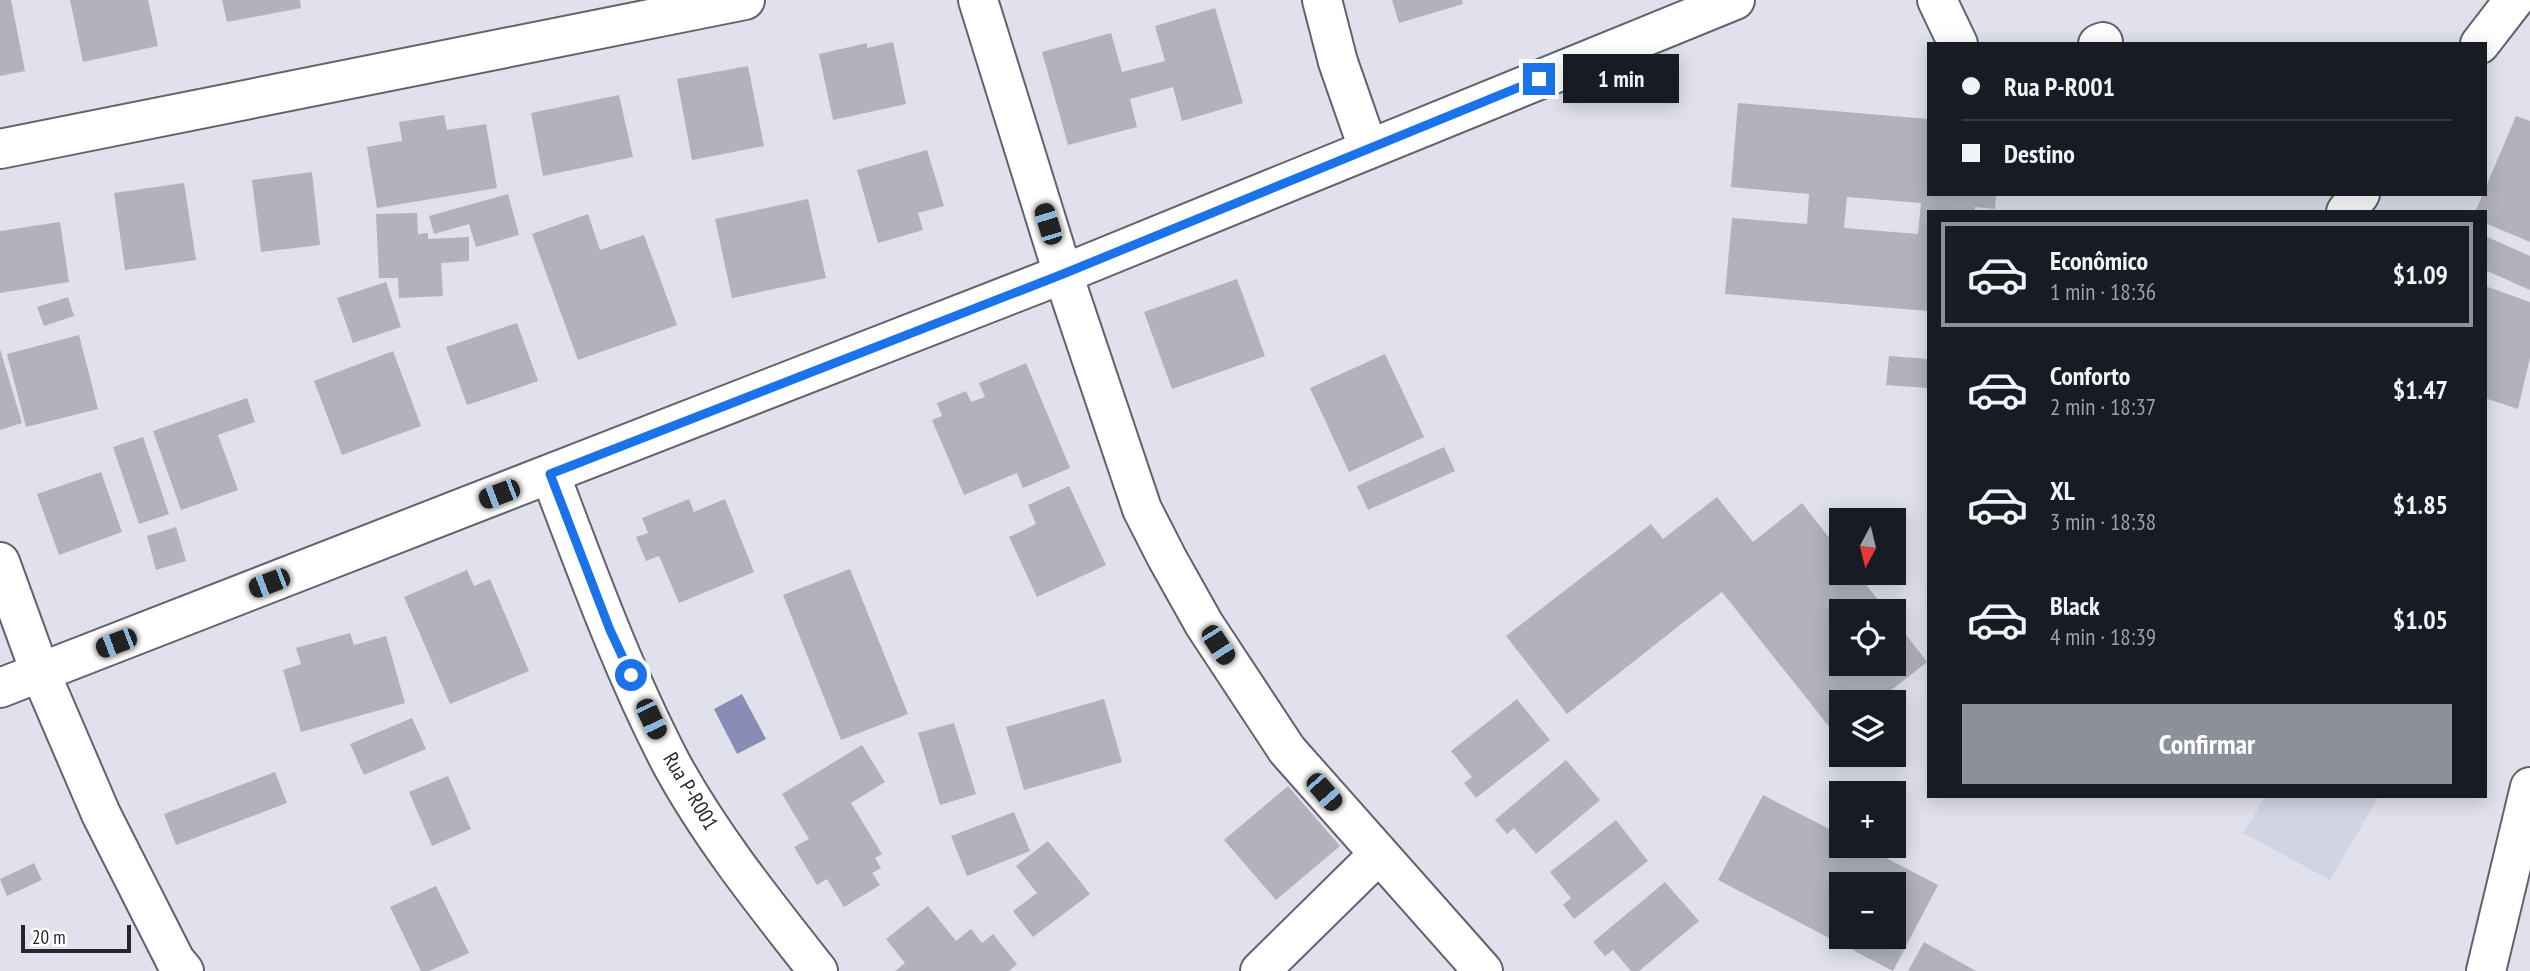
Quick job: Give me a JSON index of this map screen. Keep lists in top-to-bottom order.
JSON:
{
  "streets": {
    "street": ["Rua P-R001"]
  },
  "scale_bar": "20 m",
  "north": "bottom",
  "page": {
    "banner": ["Rua P-R001", "Destino"],
    "bubble": "1 min",
    "list": [
      {
        "name": "Econômico",
        "note": "1 min · 18:36",
        "value": "$1.09"
      },
      {
        "name": "Conforto",
        "note": "2 min · 18:37",
        "value": "$1.47"
      },
      {
        "name": "XL",
        "note": "3 min · 18:38",
        "value": "$1.85"
      },
      {
        "name": "Black",
        "note": "4 min · 18:39",
        "value": "$1.05"
      }
    ],
    "map_buttons": ["+", "−"],
    "buttons": "Confirmar",
    "scale": "20 m"
  }
}
